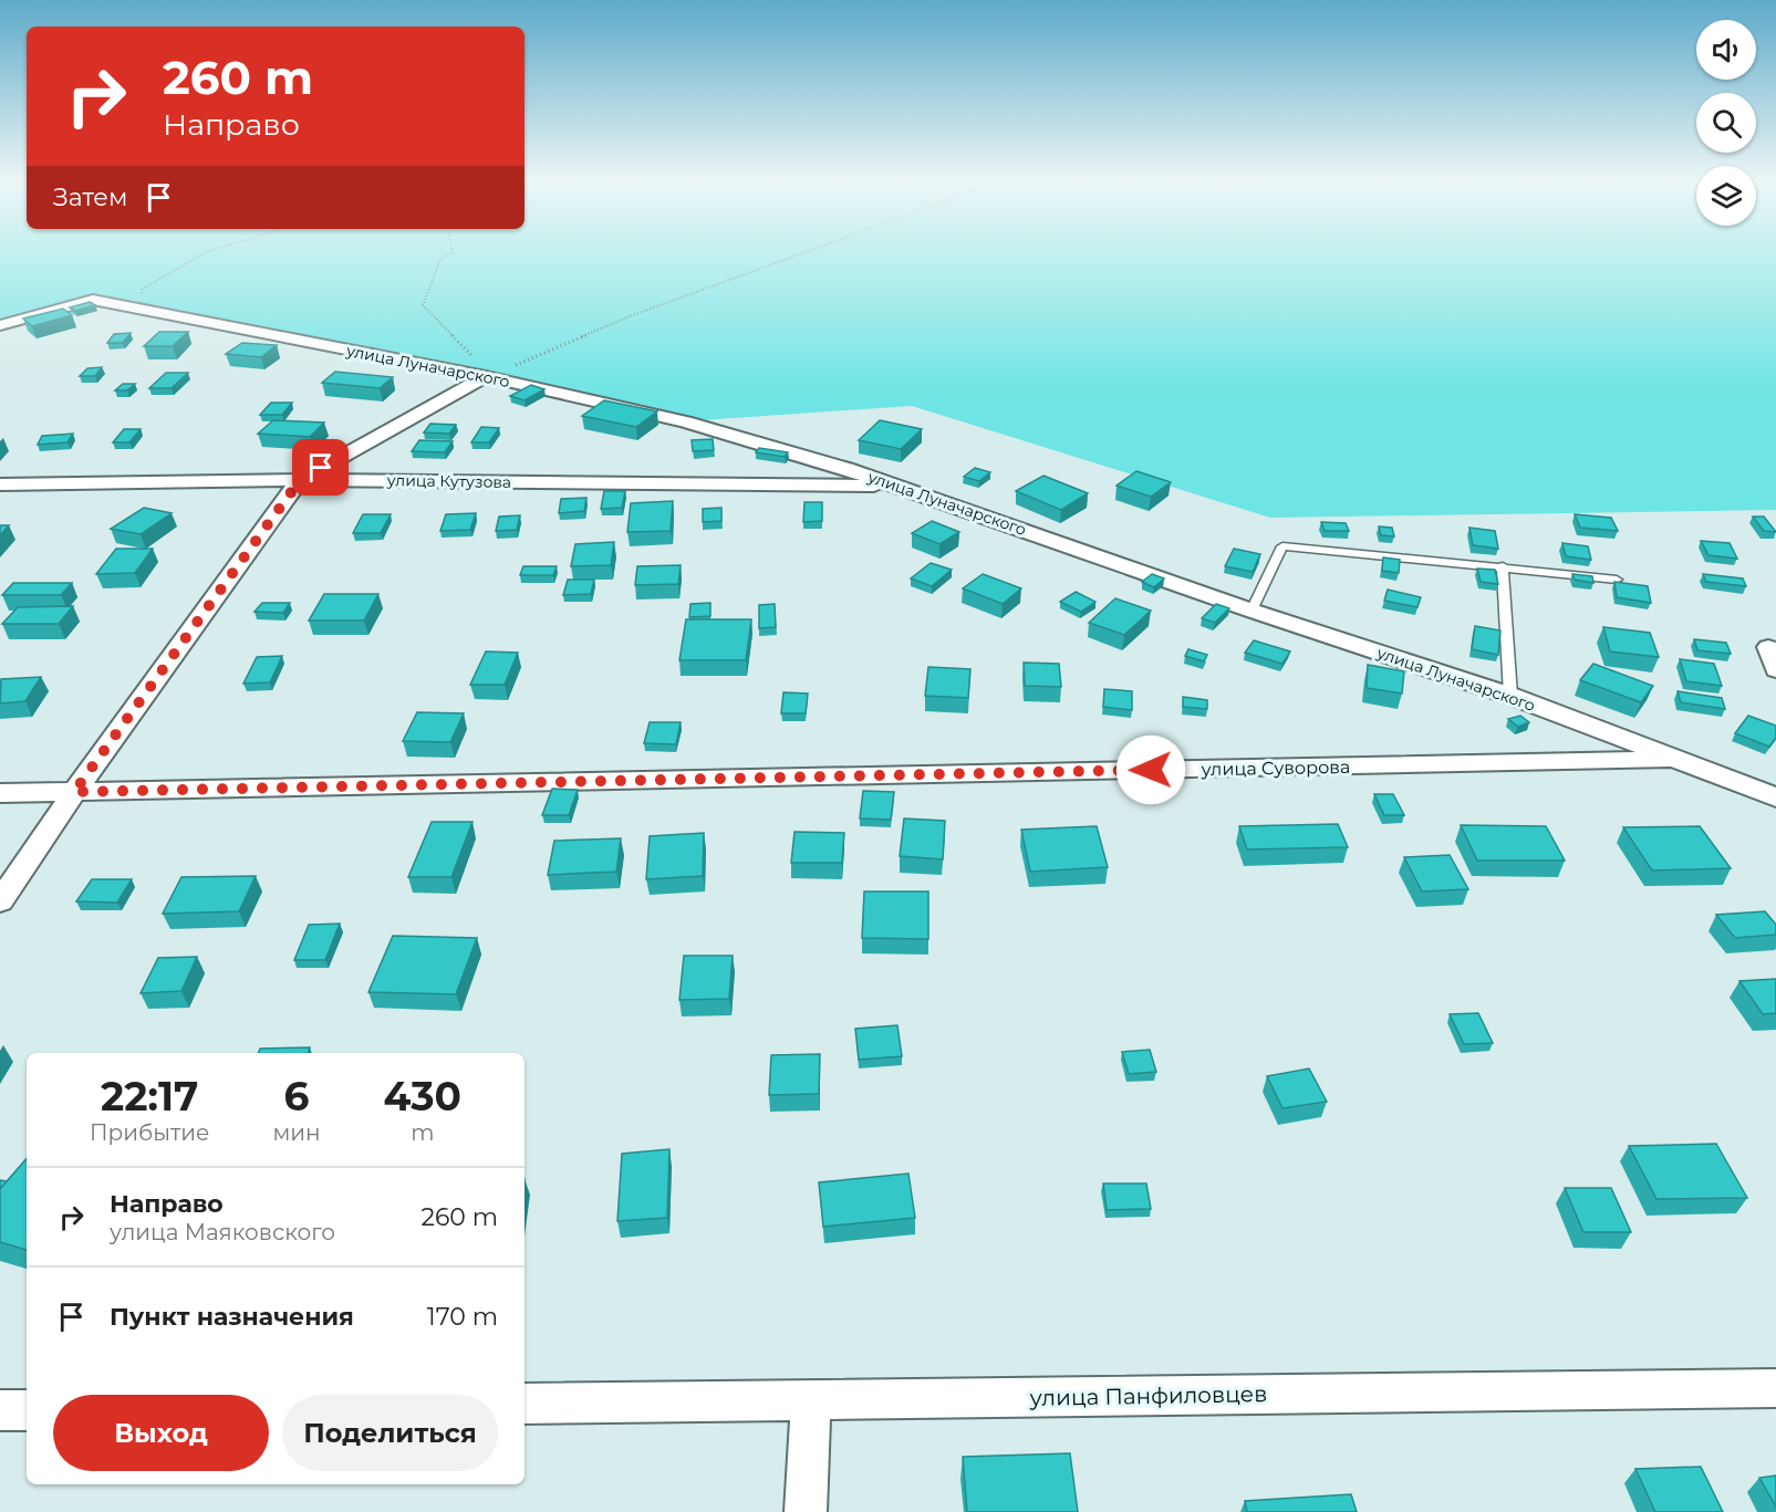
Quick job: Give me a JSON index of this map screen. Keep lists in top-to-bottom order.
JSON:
{
  "streets": {
    "street": [
      "улица Луначарского",
      "улица Кутузова",
      "улица Суворова",
      "улица Панфиловцев"
    ]
  },
  "crossings": [
    ["улица Луначарского", "улица Кутузова"],
    ["улица Луначарского", "улица Суворова"]
  ],
  "page": {
    "turn": ["260 m", "Направо"],
    "then": "Затем",
    "eta": [
      "22:17",
      "Прибытие",
      "6",
      "мин",
      "430",
      "m"
    ],
    "list": [
      {
        "name": "Направо",
        "note": "улица Маяковского",
        "value": "260 m"
      },
      {
        "name": "Пункт назначения",
        "value": "170 m"
      }
    ],
    "buttons": ["Выход", "Поделиться"]
  }
}
